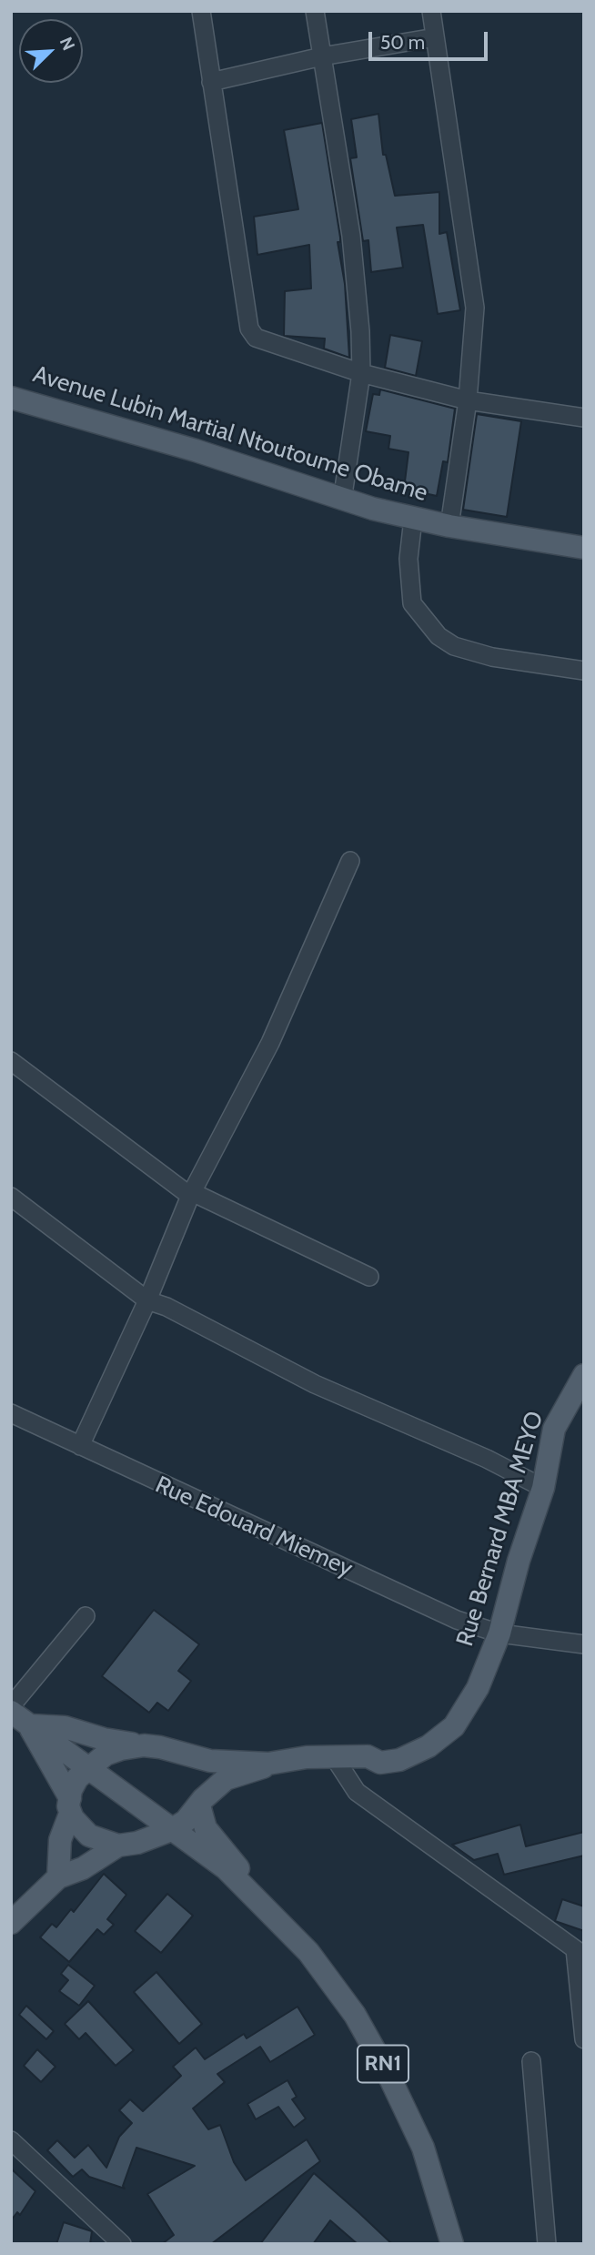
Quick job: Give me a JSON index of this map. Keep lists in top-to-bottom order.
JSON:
{
  "streets": {
    "main road": ["Avenue Lubin Martial Ntoutoume Obame", "Rue Bernard MBA MEYO", "RN1"],
    "street": ["Rue Edouard Miemey"]
  },
  "crossings": [
    ["Rue Edouard Miemey", "Rue Bernard MBA MEYO"]
  ],
  "scale_bar": "50 m",
  "north": "top right"
}
